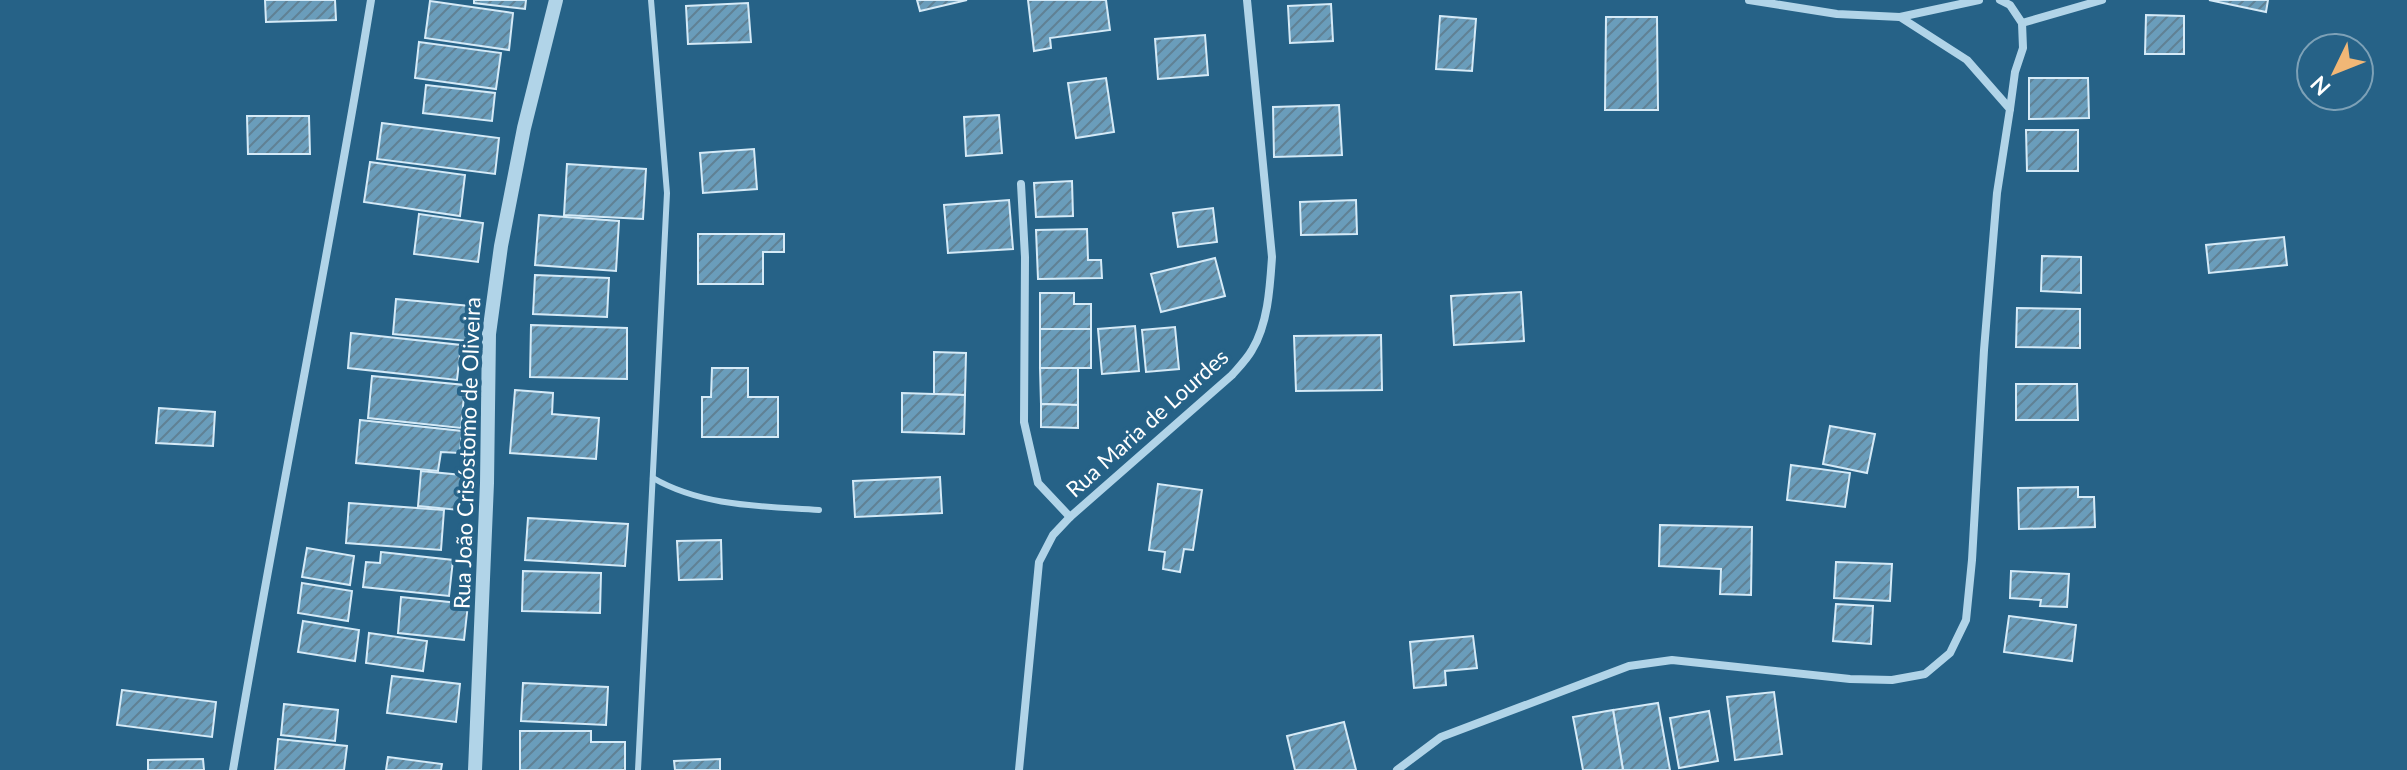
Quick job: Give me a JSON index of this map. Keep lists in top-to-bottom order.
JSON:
{
  "streets": {
    "street": ["Rua Maria de Lourdes", "Rua João Crisóstomo de Oliveira"]
  },
  "north": "bottom left"
}
